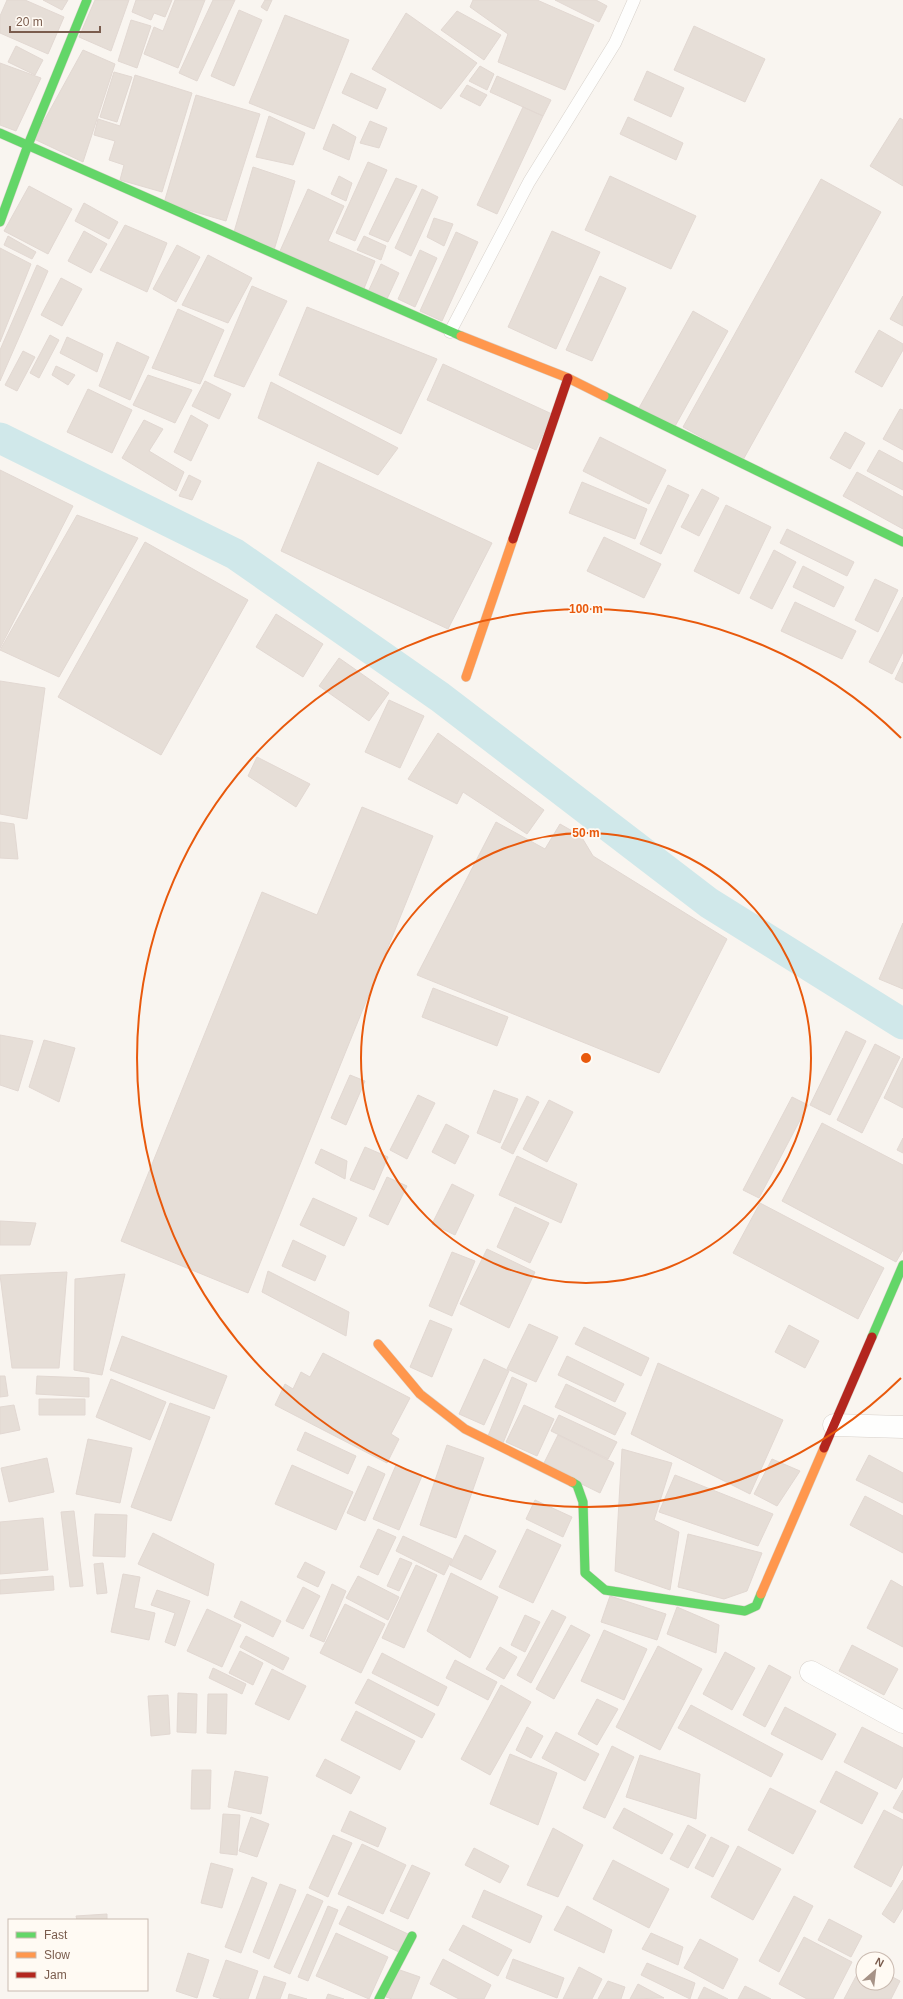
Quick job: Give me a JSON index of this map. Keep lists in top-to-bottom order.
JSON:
{
  "legend": ["Fast", "Slow", "Jam"],
  "scale_bar": "20 m",
  "north": "top right",
  "rings": ["100 m", "50 m"]
}
